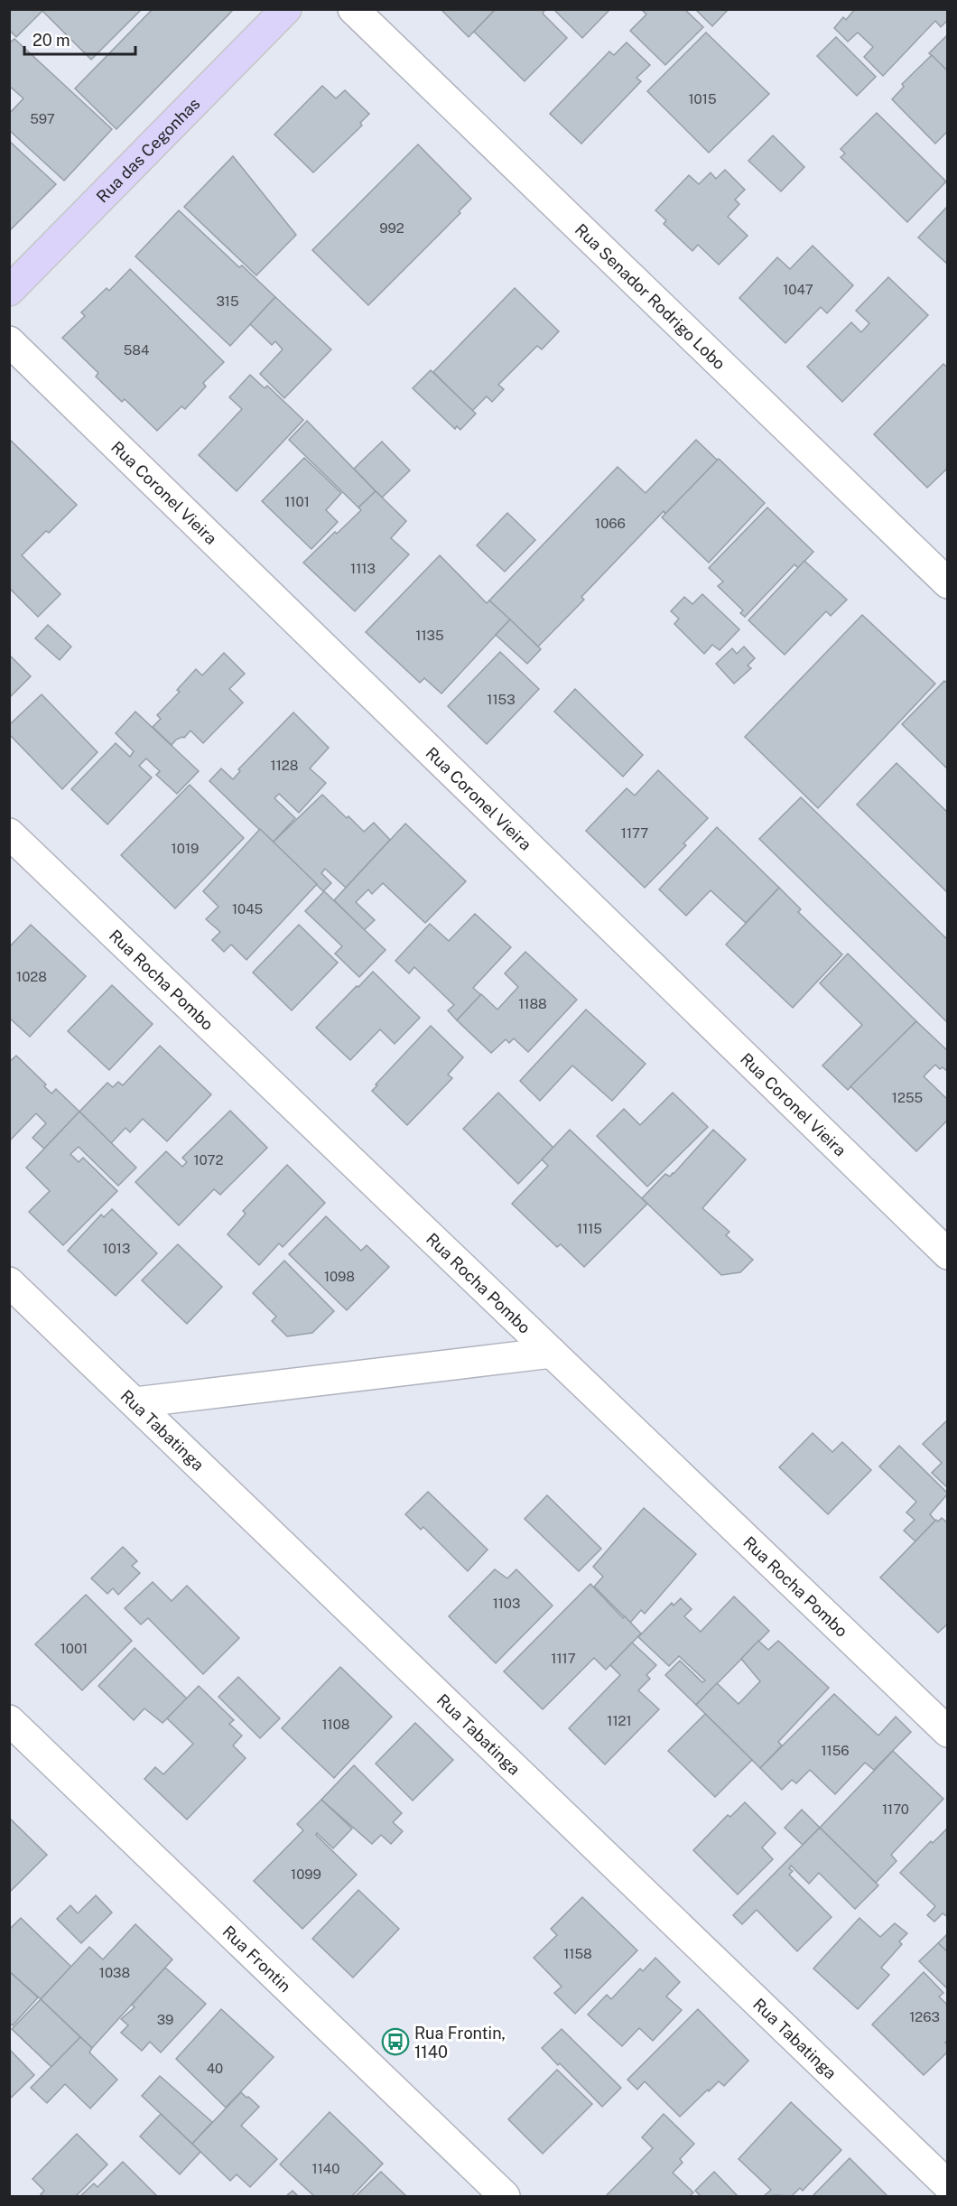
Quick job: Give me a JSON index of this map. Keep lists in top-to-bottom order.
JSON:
{
  "streets": {
    "main road": ["Rua das Cegonhas"],
    "street": [
      "Rua Senador Rodrigo Lobo",
      "Rua Coronel Vieira",
      "Rua Rocha Pombo",
      "Rua Tabatinga",
      "Rua Frontin"
    ]
  },
  "places": {
    "bus stop": ["Rua Frontin, 1140"]
  },
  "house_numbers": [
    "1015",
    "597",
    "992",
    "1047",
    "315",
    "584",
    "1101",
    "1066",
    "1113",
    "1135",
    "1153",
    "1128",
    "1177",
    "1019",
    "1045",
    "1028",
    "1188",
    "1255",
    "1072",
    "1115",
    "1013",
    "1098",
    "1103",
    "1001",
    "1117",
    "1121",
    "1108",
    "1156",
    "1170",
    "1099",
    "1158",
    "1038",
    "1263",
    "39",
    "40",
    "1140"
  ],
  "scale_bar": "20 m"
}
